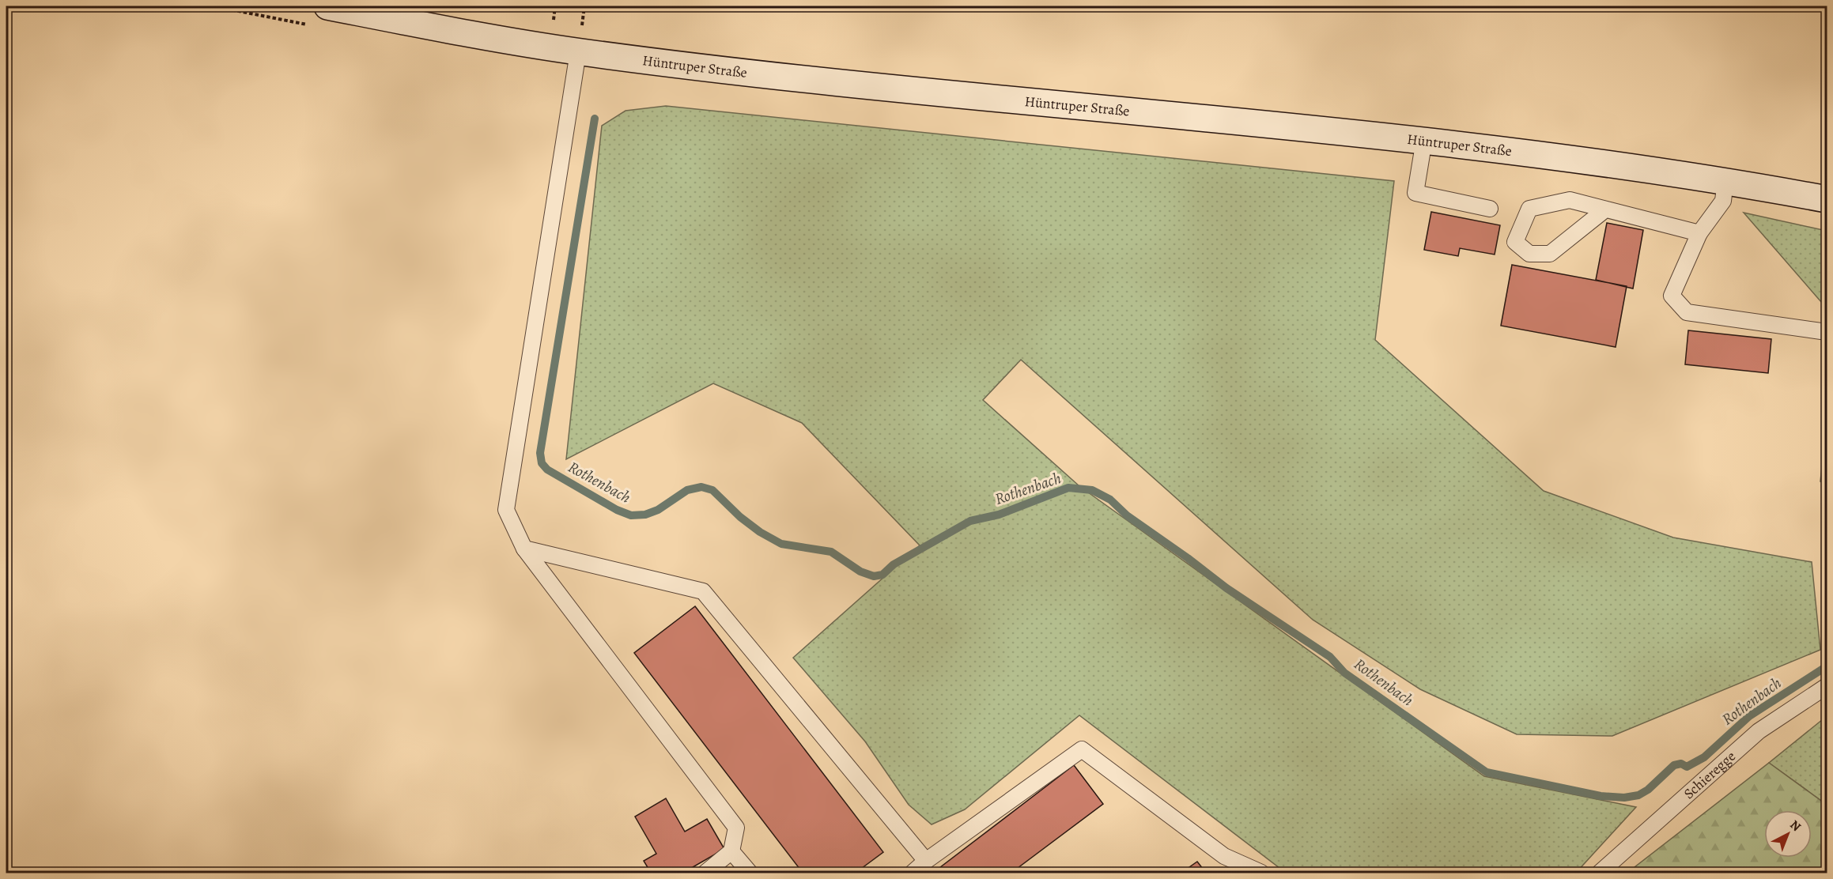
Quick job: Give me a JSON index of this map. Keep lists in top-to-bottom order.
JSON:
{
  "streets": {
    "street": ["Hüntruper Straße"],
    "lane": ["Schieregge"]
  },
  "water": ["Rothenbach"],
  "north": "top right"
}
